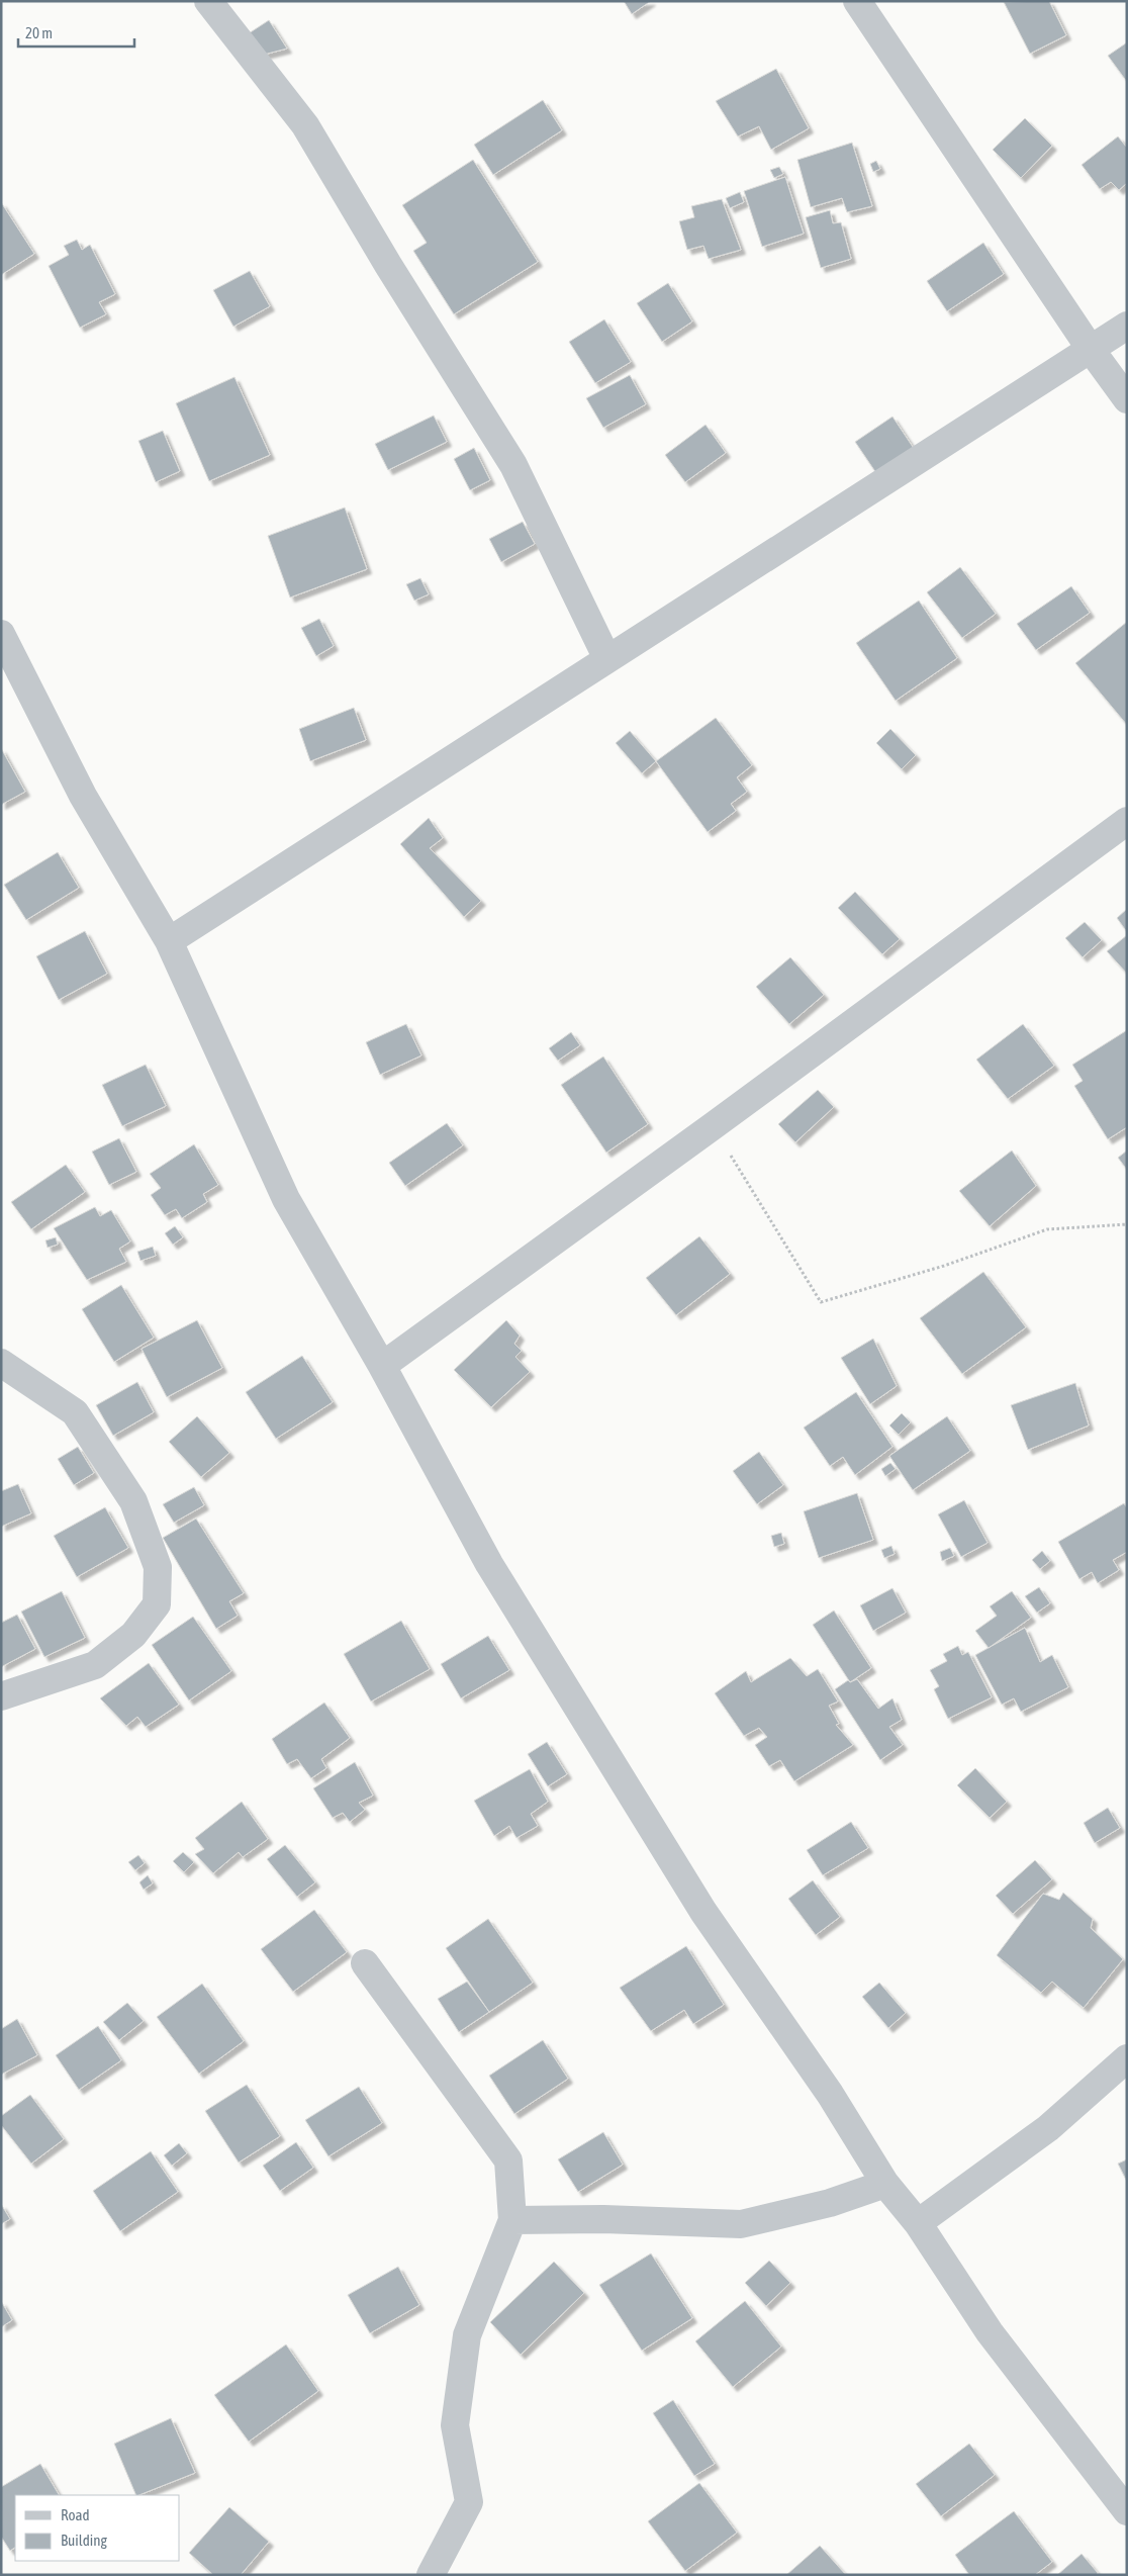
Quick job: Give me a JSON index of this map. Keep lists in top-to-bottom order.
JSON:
{
  "legend": ["Road", "Building"],
  "scale_bar": "20 m"
}
